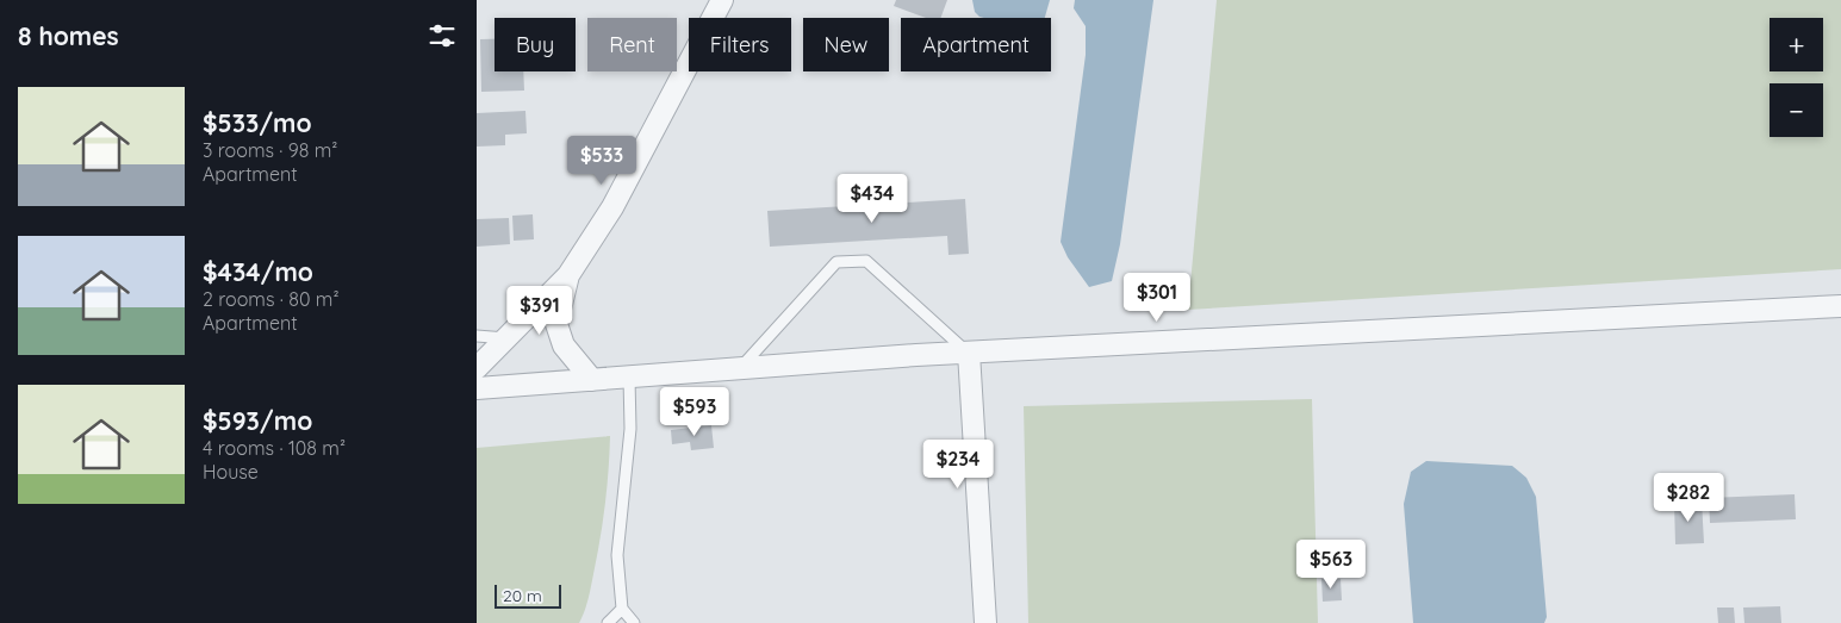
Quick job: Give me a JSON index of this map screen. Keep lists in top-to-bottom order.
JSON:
{
  "scale_bar": "20 m",
  "page": {
    "heading": "8 homes",
    "map_buttons": ["+", "−"],
    "chip": [
      "Buy",
      "Rent",
      "Filters",
      "New",
      "Apartment"
    ],
    "list": [
      {
        "name": "$533/mo",
        "note": "3 rooms · 98 m² · Apartment"
      },
      {
        "name": "$434/mo",
        "note": "2 rooms · 80 m² · Apartment"
      },
      {
        "name": "$593/mo",
        "note": "4 rooms · 108 m² · House"
      }
    ],
    "price": [
      "$533",
      "$434",
      "$301",
      "$391",
      "$593",
      "$234",
      "$282",
      "$563"
    ],
    "scale": "20 m"
  }
}
